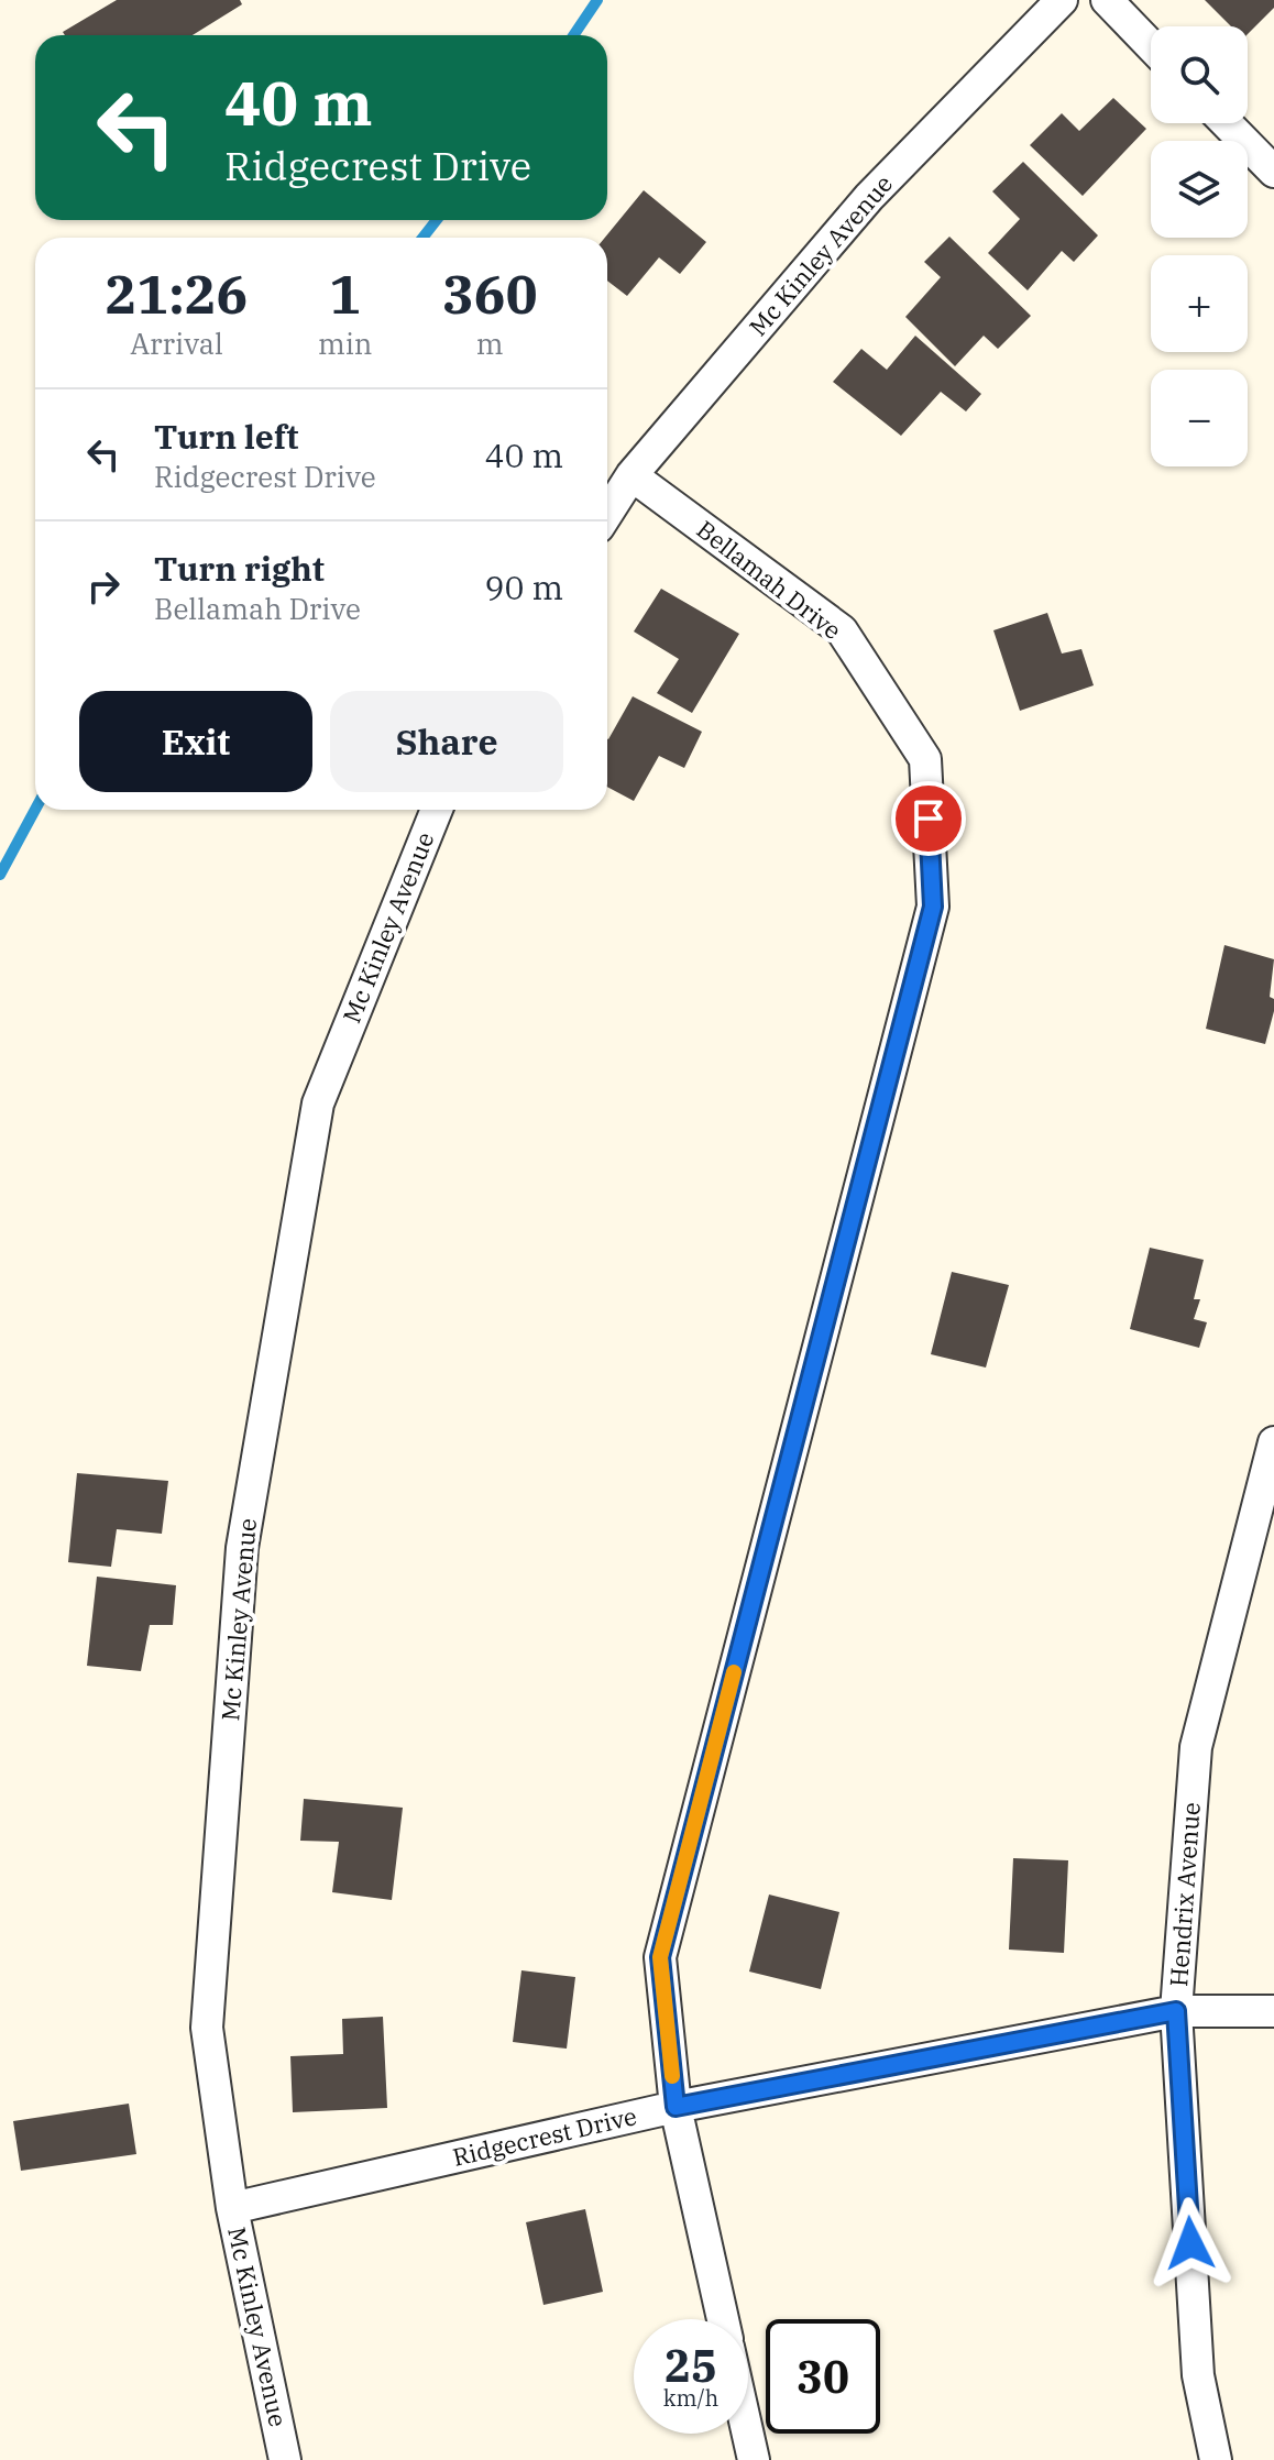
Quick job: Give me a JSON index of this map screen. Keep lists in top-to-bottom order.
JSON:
{
  "streets": {
    "street": [
      "Mc Kinley Avenue",
      "Bellamah Drive",
      "Hendrix Avenue",
      "Ridgecrest Drive"
    ]
  },
  "crossings": [
    ["Mc Kinley Avenue", "Bellamah Drive"],
    ["Mc Kinley Avenue", "Ridgecrest Drive"],
    ["Bellamah Drive", "Ridgecrest Drive"],
    ["Hendrix Avenue", "Ridgecrest Drive"]
  ],
  "page": {
    "map_buttons": ["+", "−"],
    "turn": ["40 m", "Ridgecrest Drive"],
    "eta": [
      "21:26",
      "Arrival",
      "1",
      "min",
      "360",
      "m"
    ],
    "list": [
      {
        "name": "Turn left",
        "note": "Ridgecrest Drive",
        "value": "40 m"
      },
      {
        "name": "Turn right",
        "note": "Bellamah Drive",
        "value": "90 m"
      }
    ],
    "buttons": ["Exit", "Share"],
    "speed": "25 km/h",
    "limit": "30"
  }
}
